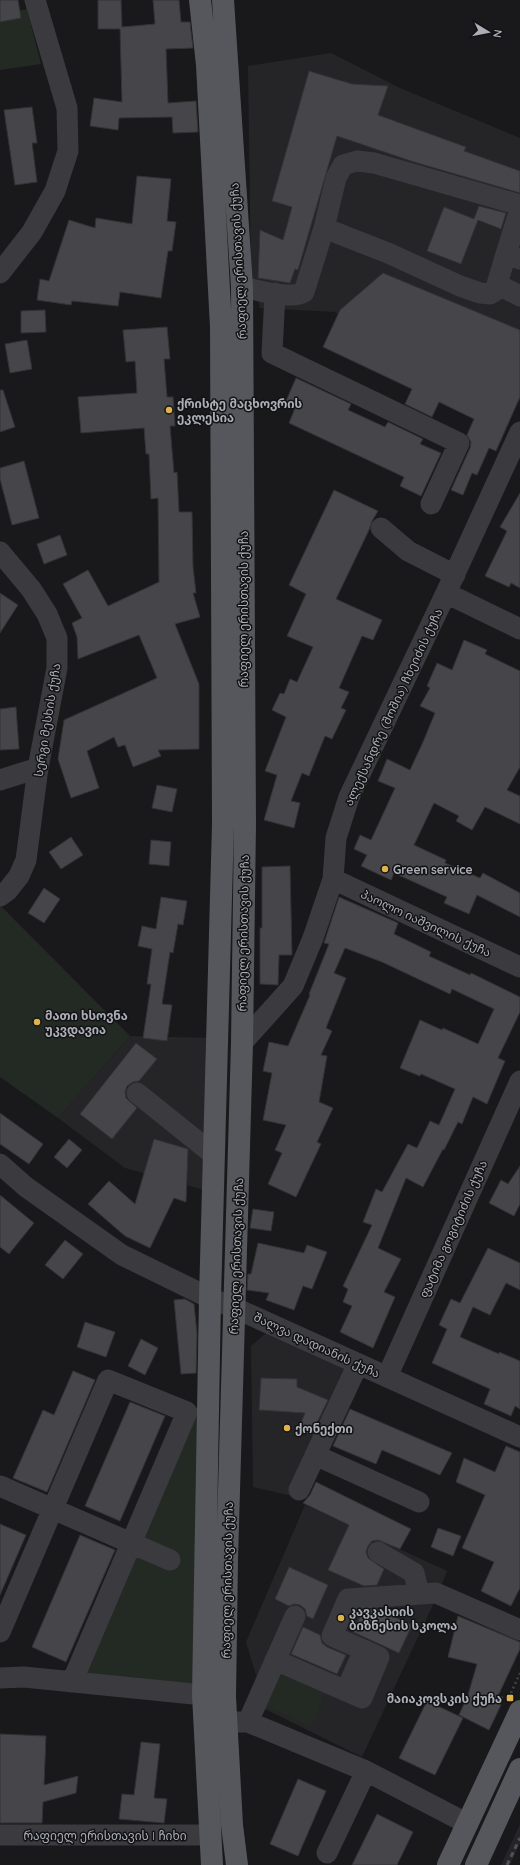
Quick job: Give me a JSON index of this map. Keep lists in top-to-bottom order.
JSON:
{
  "streets": {
    "main road": ["რაფიელ ერისთავის ქუჩა"],
    "street": [
      "ალექსანდრე (შოშია) ჩხეიძის ქუჩა",
      "სერგი მესხის ქუჩა",
      "პაოლო იაშვილის ქუჩა",
      "ფატიმა გოგიტიძის ქუჩა",
      "შალვა დადიანის ქუჩა",
      "რაფიელ ერისთავის I ჩიხი"
    ]
  },
  "crossings": [
    ["რაფიელ ერისთავის ქუჩა", "ალექსანდრე (შოშია) ჩხეიძის ქუჩა"],
    ["რაფიელ ერისთავის ქუჩა", "შალვა დადიანის ქუჩა"],
    ["რაფიელ ერისთავის ქუჩა", "რაფიელ ერისთავის I ჩიხი"],
    ["ალექსანდრე (შოშია) ჩხეიძის ქუჩა", "პაოლო იაშვილის ქუჩა"],
    ["ფატიმა გოგიტიძის ქუჩა", "შალვა დადიანის ქუჩა"]
  ],
  "places": {
    "other": [
      "ქრისტე მაცხოვრის ეკლესია",
      "Green service",
      "მათი ხსოვნა უკვდავია",
      "ქონექთი",
      "კავკასიის ბიზნესის სკოლა"
    ],
    "transit": ["მაიაკოვსკის ქუჩა"]
  },
  "north": "right"
}
